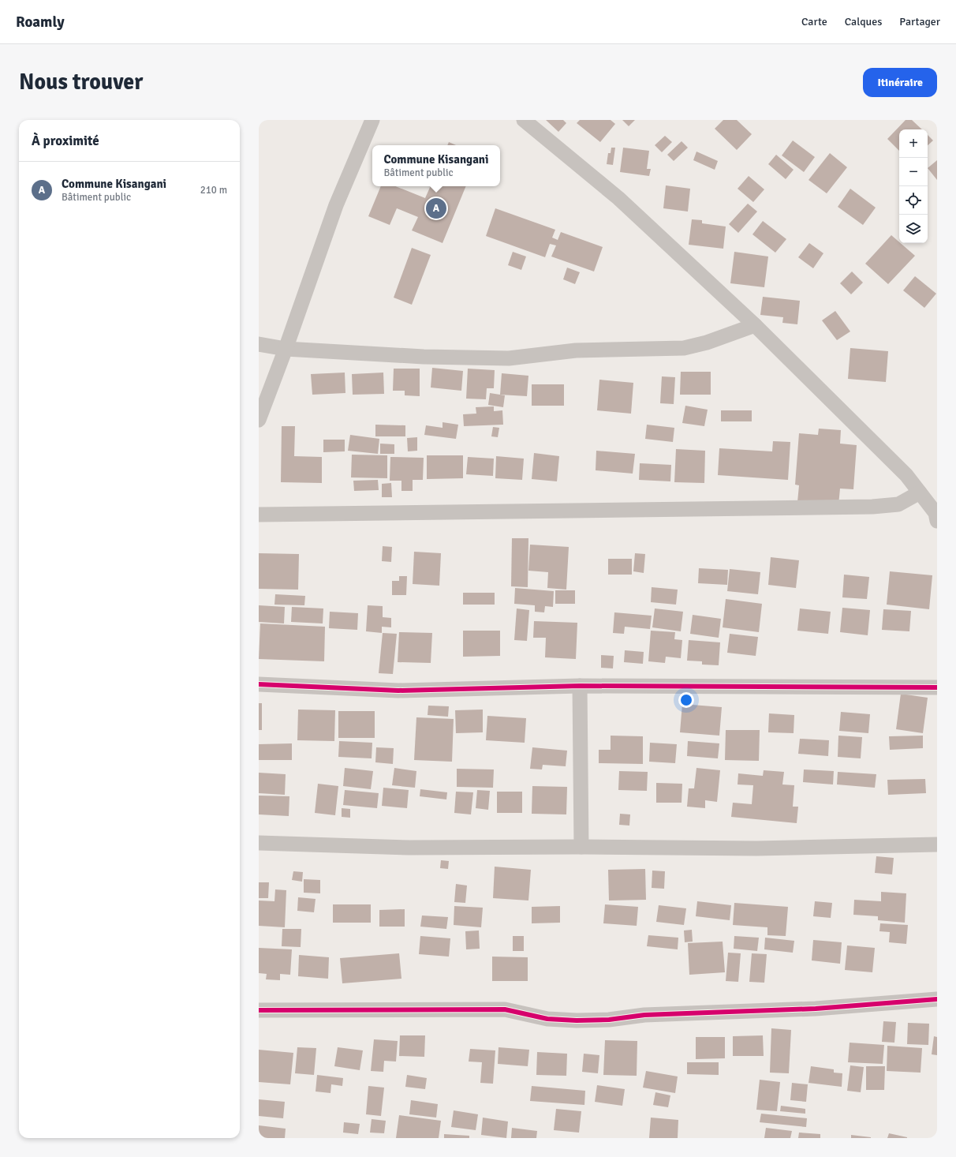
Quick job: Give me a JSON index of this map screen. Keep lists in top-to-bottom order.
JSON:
{
  "page": {
    "header": "Roamly",
    "nav": ["Carte", "Calques", "Partager"],
    "buttons": "Itinéraire",
    "title": "Nous trouver",
    "heading": "À proximité",
    "map_buttons": ["+", "−"],
    "popup": ["Commune Kisangani", "Bâtiment public"],
    "list": [
      {
        "mark": "A",
        "name": "Commune Kisangani",
        "note": "Bâtiment public",
        "value": "210 m"
      }
    ],
    "pins": "A"
  }
}
